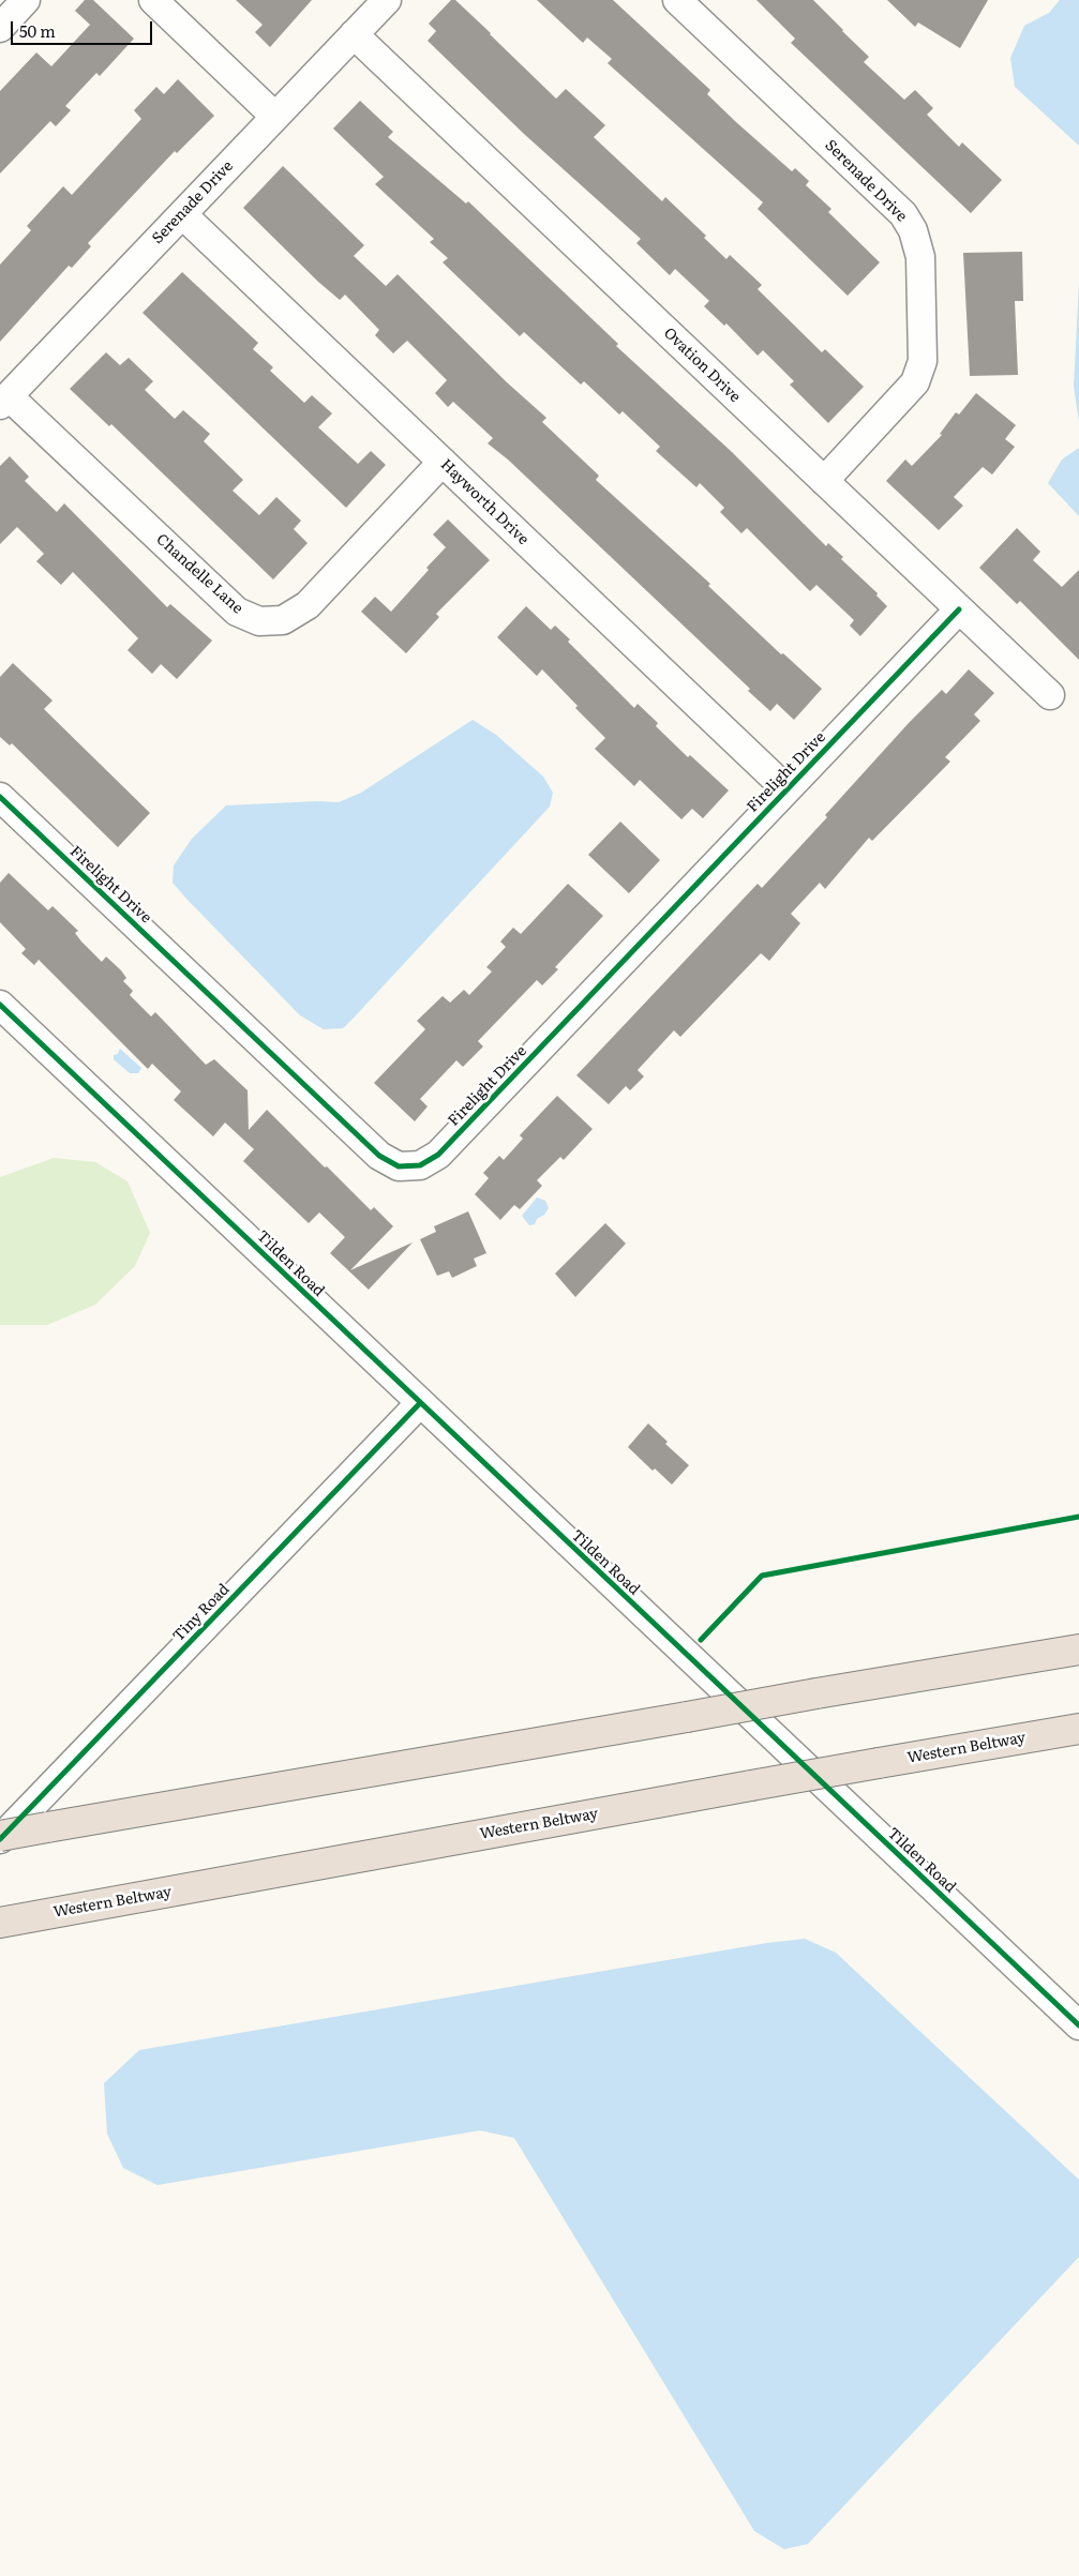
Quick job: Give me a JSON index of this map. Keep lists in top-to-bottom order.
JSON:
{
  "streets": {
    "highway": ["Western Beltway"],
    "street": [
      "Serenade Drive",
      "Ovation Drive",
      "Hayworth Drive",
      "Chandelle Lane",
      "Firelight Drive",
      "Tilden Road",
      "Tiny Road"
    ]
  },
  "crossings": [
    ["Serenade Drive", "Ovation Drive"],
    ["Serenade Drive", "Hayworth Drive"],
    ["Serenade Drive", "Chandelle Lane"],
    ["Ovation Drive", "Firelight Drive"],
    ["Hayworth Drive", "Chandelle Lane"],
    ["Hayworth Drive", "Firelight Drive"],
    ["Tilden Road", "Tiny Road"]
  ],
  "scale_bar": "50 m"
}
